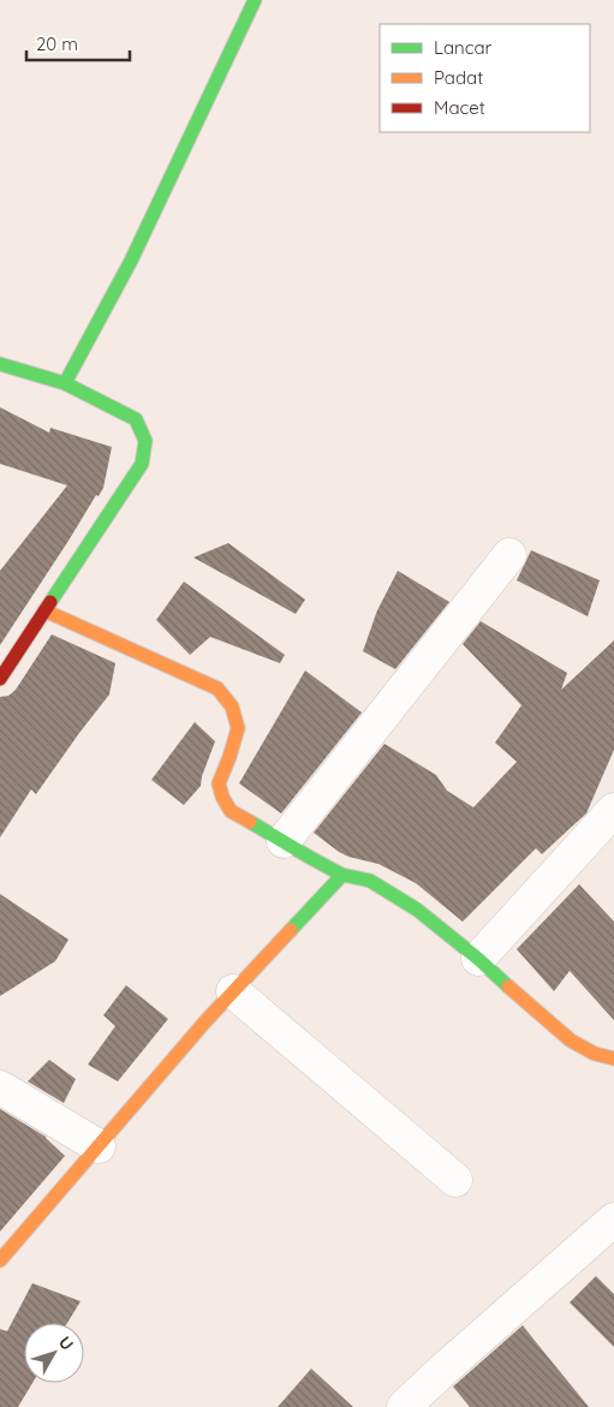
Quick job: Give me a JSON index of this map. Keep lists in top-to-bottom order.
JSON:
{
  "legend": ["Lancar", "Padat", "Macet"],
  "scale_bar": "20 m",
  "north": "top right"
}
